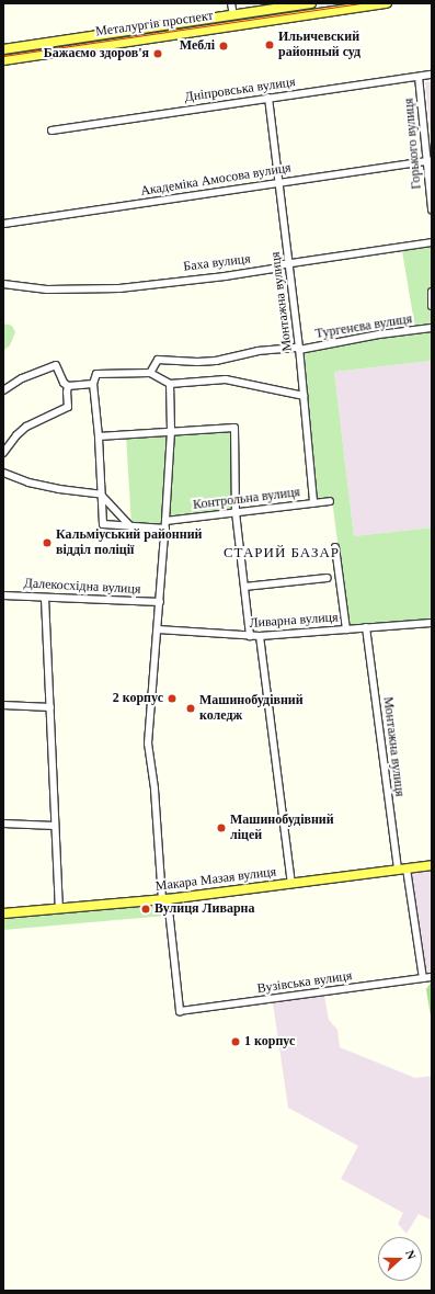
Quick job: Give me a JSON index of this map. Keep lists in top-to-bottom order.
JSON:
{
  "streets": {
    "main road": ["Металургів проспект", "Макара Мазая вулиця"],
    "street": [
      "Дніпровська вулиця",
      "Горького вулиця",
      "Академіка Амосова вулиця",
      "Баха вулиця",
      "Монтажна вулиця",
      "Тургенєва вулиця",
      "Контрольна вулиця",
      "Далекосхідна вулиця",
      "Ливарна вулиця",
      "Вузівська вулиця"
    ]
  },
  "crossings": [
    ["Дніпровська вулиця", "Горького вулиця"],
    ["Дніпровська вулиця", "Монтажна вулиця"],
    ["Горького вулиця", "Академіка Амосова вулиця"],
    ["Академіка Амосова вулиця", "Монтажна вулиця"],
    ["Баха вулиця", "Монтажна вулиця"],
    ["Монтажна вулиця", "Тургенєва вулиця"],
    ["Монтажна вулиця", "Контрольна вулиця"],
    ["Монтажна вулиця", "Ливарна вулиця"],
    ["Монтажна вулиця", "Макара Мазая вулиця"],
    ["Макара Мазая вулиця", "Вузівська вулиця"]
  ],
  "districts": ["СТАРИЙ БАЗАР"],
  "places": [
    "Ильичевский районный суд",
    "Меблі",
    "Бажаємо здоров'я",
    "Кальміуський районний відділ поліції",
    "2 корпус",
    "Машинобудівний коледж",
    "Машинобудівний ліцей",
    "Вулиця Ливарна",
    "1 корпус"
  ],
  "north": "right"
}
